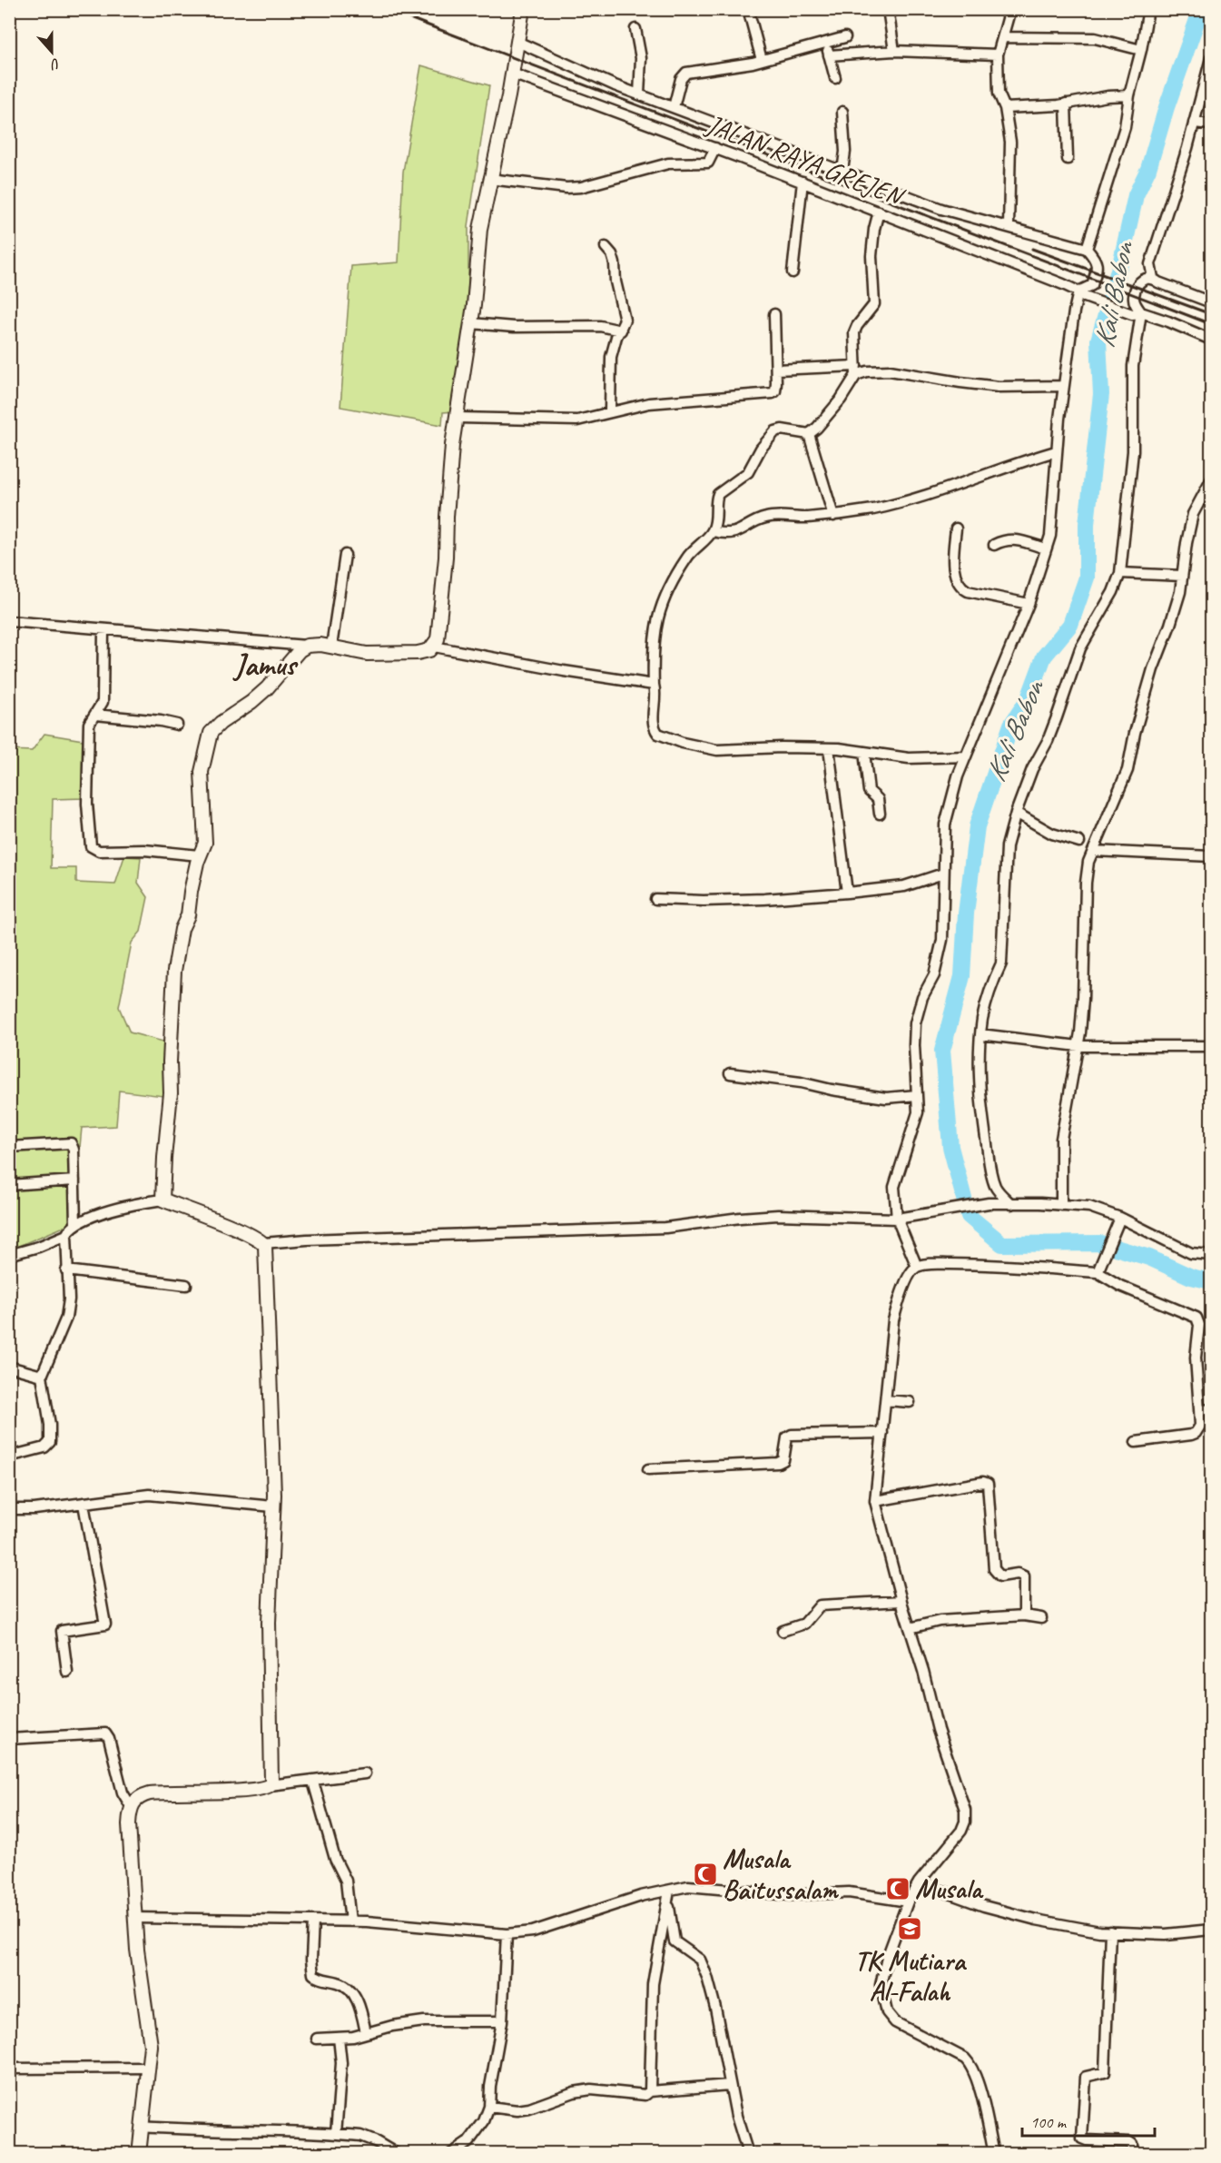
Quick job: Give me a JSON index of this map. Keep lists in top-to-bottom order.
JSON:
{
  "streets": {
    "street": ["JALAN RAYA GREJEN"]
  },
  "districts": ["Jamus"],
  "water": ["Kali Babon"],
  "places": {
    "mosque": ["Musala Baitussalam", "Musala"],
    "school or university": ["TK Mutiara Al-Falah"]
  },
  "scale_bar": "100 m",
  "north": "bottom"
}
